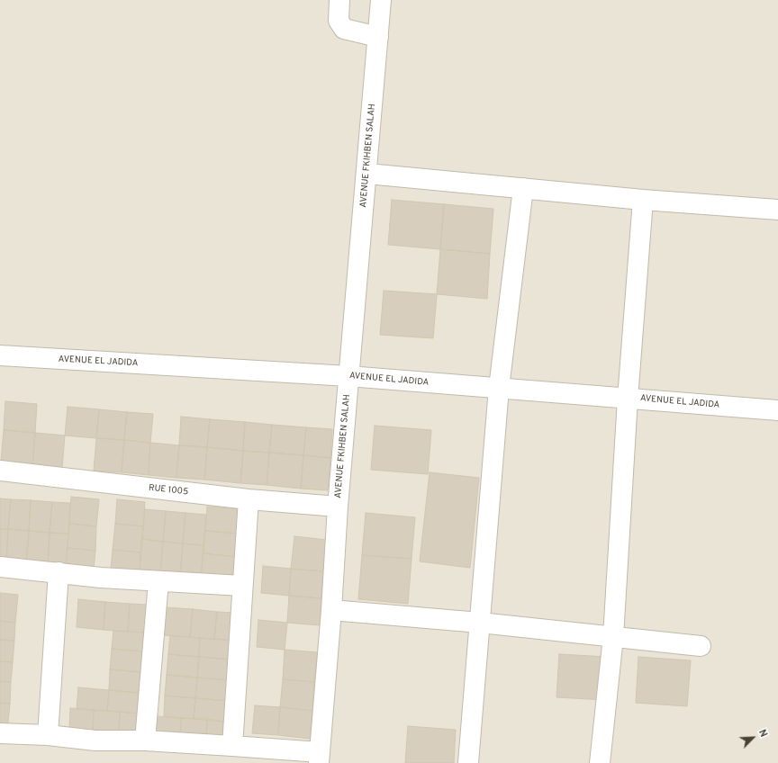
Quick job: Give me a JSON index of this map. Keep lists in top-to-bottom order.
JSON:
{
  "streets": {
    "street": ["AVENUE FKIHBEN SALAH", "AVENUE EL JADIDA", "RUE 1005"]
  },
  "crossings": [
    ["AVENUE FKIHBEN SALAH", "AVENUE EL JADIDA"],
    ["AVENUE FKIHBEN SALAH", "RUE 1005"]
  ],
  "north": "top right"
}
